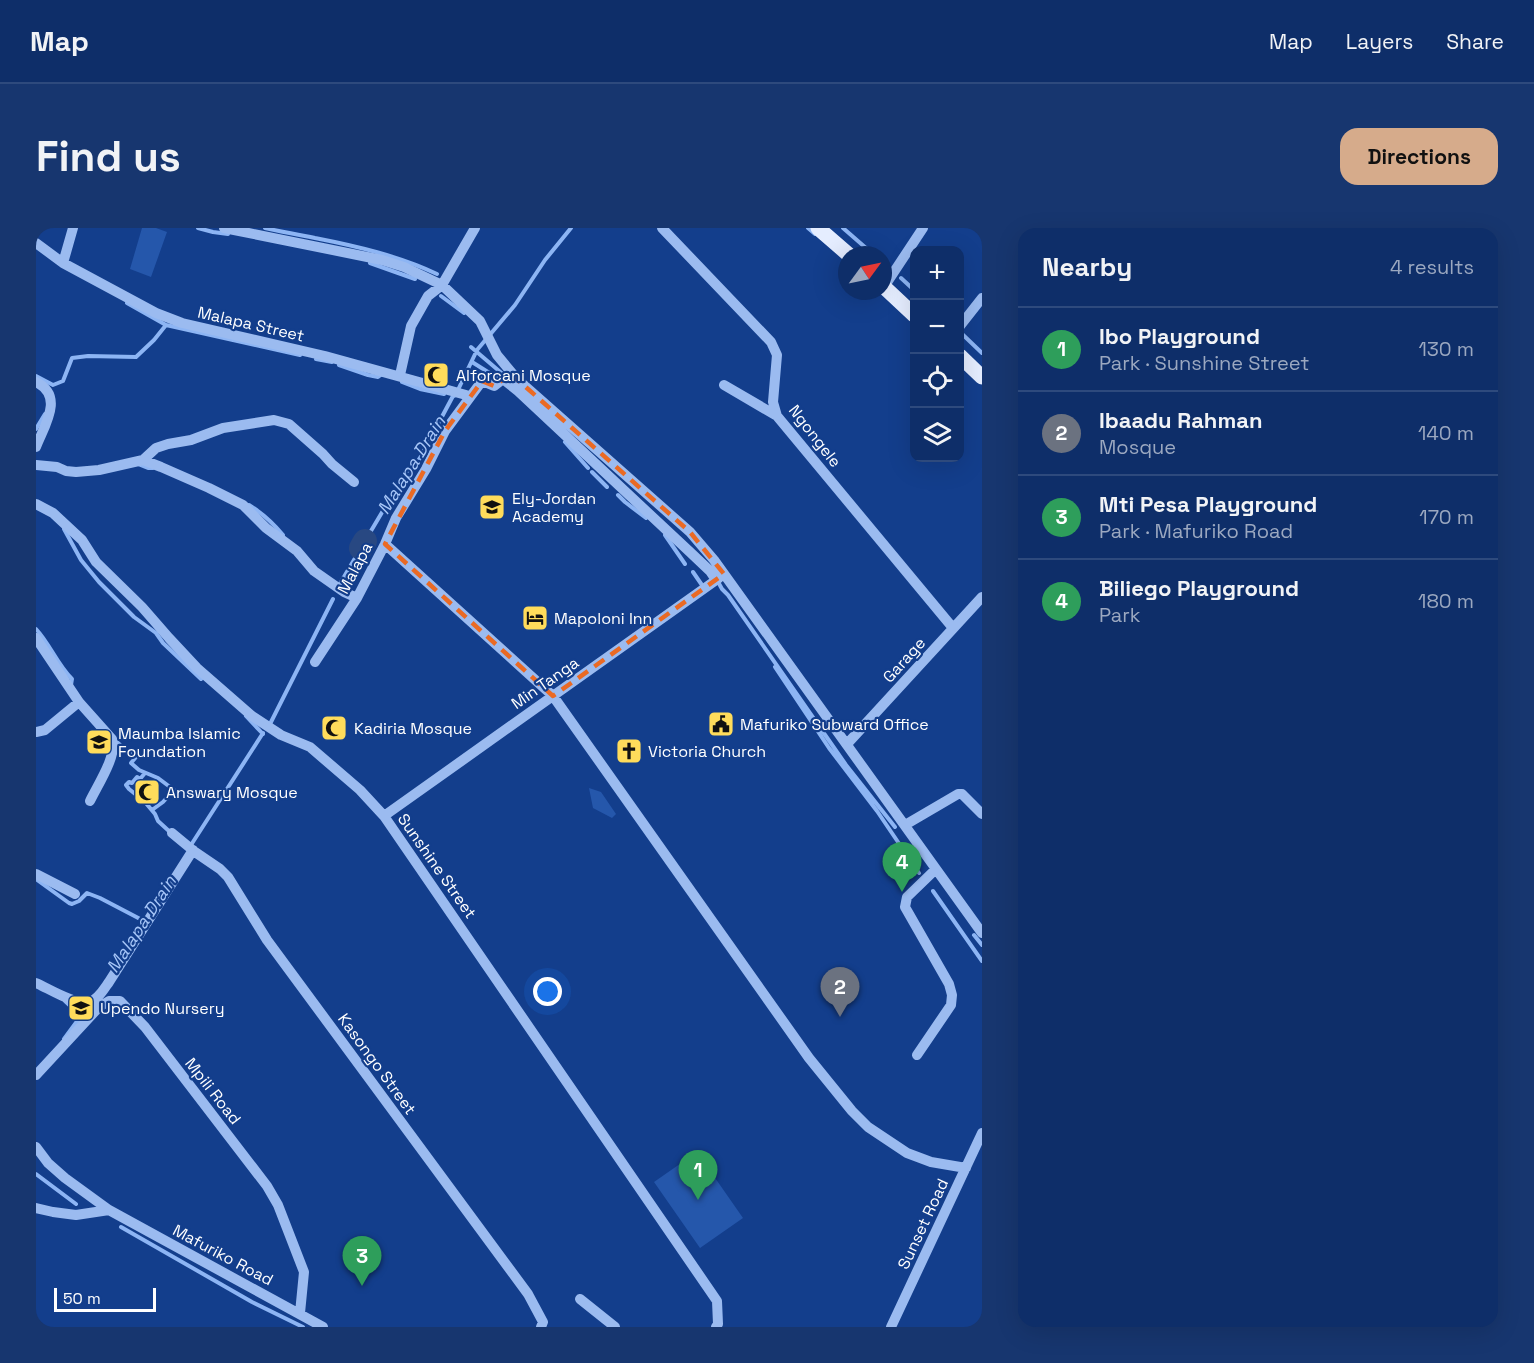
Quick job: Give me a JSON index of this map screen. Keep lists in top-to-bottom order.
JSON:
{
  "streets": {
    "street": [
      "Malapa Street",
      "Ngongele",
      "Malapa",
      "Garage",
      "Min Tanga",
      "Sunshine Street",
      "Kasongo Street",
      "Mpili Road",
      "Sunset Road",
      "Mafuriko Road"
    ]
  },
  "crossings": [
    ["Ngongele", "Garage"],
    ["Malapa", "Min Tanga"],
    ["Min Tanga", "Sunshine Street"],
    ["Mpili Road", "Mafuriko Road"]
  ],
  "water": ["Malapa Drain"],
  "places": {
    "mosque": ["Alforcani Mosque", "Kadiria Mosque", "Answary Mosque"],
    "school or university": ["Ely-Jordan Academy", "Maumba Islamic Foundation", "Upendo Nursery"],
    "hotel": ["Mapoloni Inn"],
    "public building": ["Mafuriko Subward Office"],
    "church": ["Victoria Church"]
  },
  "scale_bar": "50 m",
  "north": "top right",
  "page": {
    "header": "Map",
    "nav": ["Map", "Layers", "Share"],
    "buttons": "Directions",
    "title": "Find us",
    "heading": ["Nearby", "4 results"],
    "map_buttons": ["+", "−"],
    "list": [
      {
        "mark": "1",
        "name": "Ibo Playground",
        "note": "Park · Sunshine Street",
        "value": "130 m"
      },
      {
        "mark": "2",
        "name": "Ibaadu Rahman",
        "note": "Mosque",
        "value": "140 m"
      },
      {
        "mark": "3",
        "name": "Mti Pesa Playground",
        "note": "Park · Mafuriko Road",
        "value": "170 m"
      },
      {
        "mark": "4",
        "name": "Biliego Playground",
        "note": "Park",
        "value": "180 m"
      }
    ],
    "pins": [
      "4",
      "2",
      "1",
      "3"
    ],
    "scale": "50 m"
  }
}
